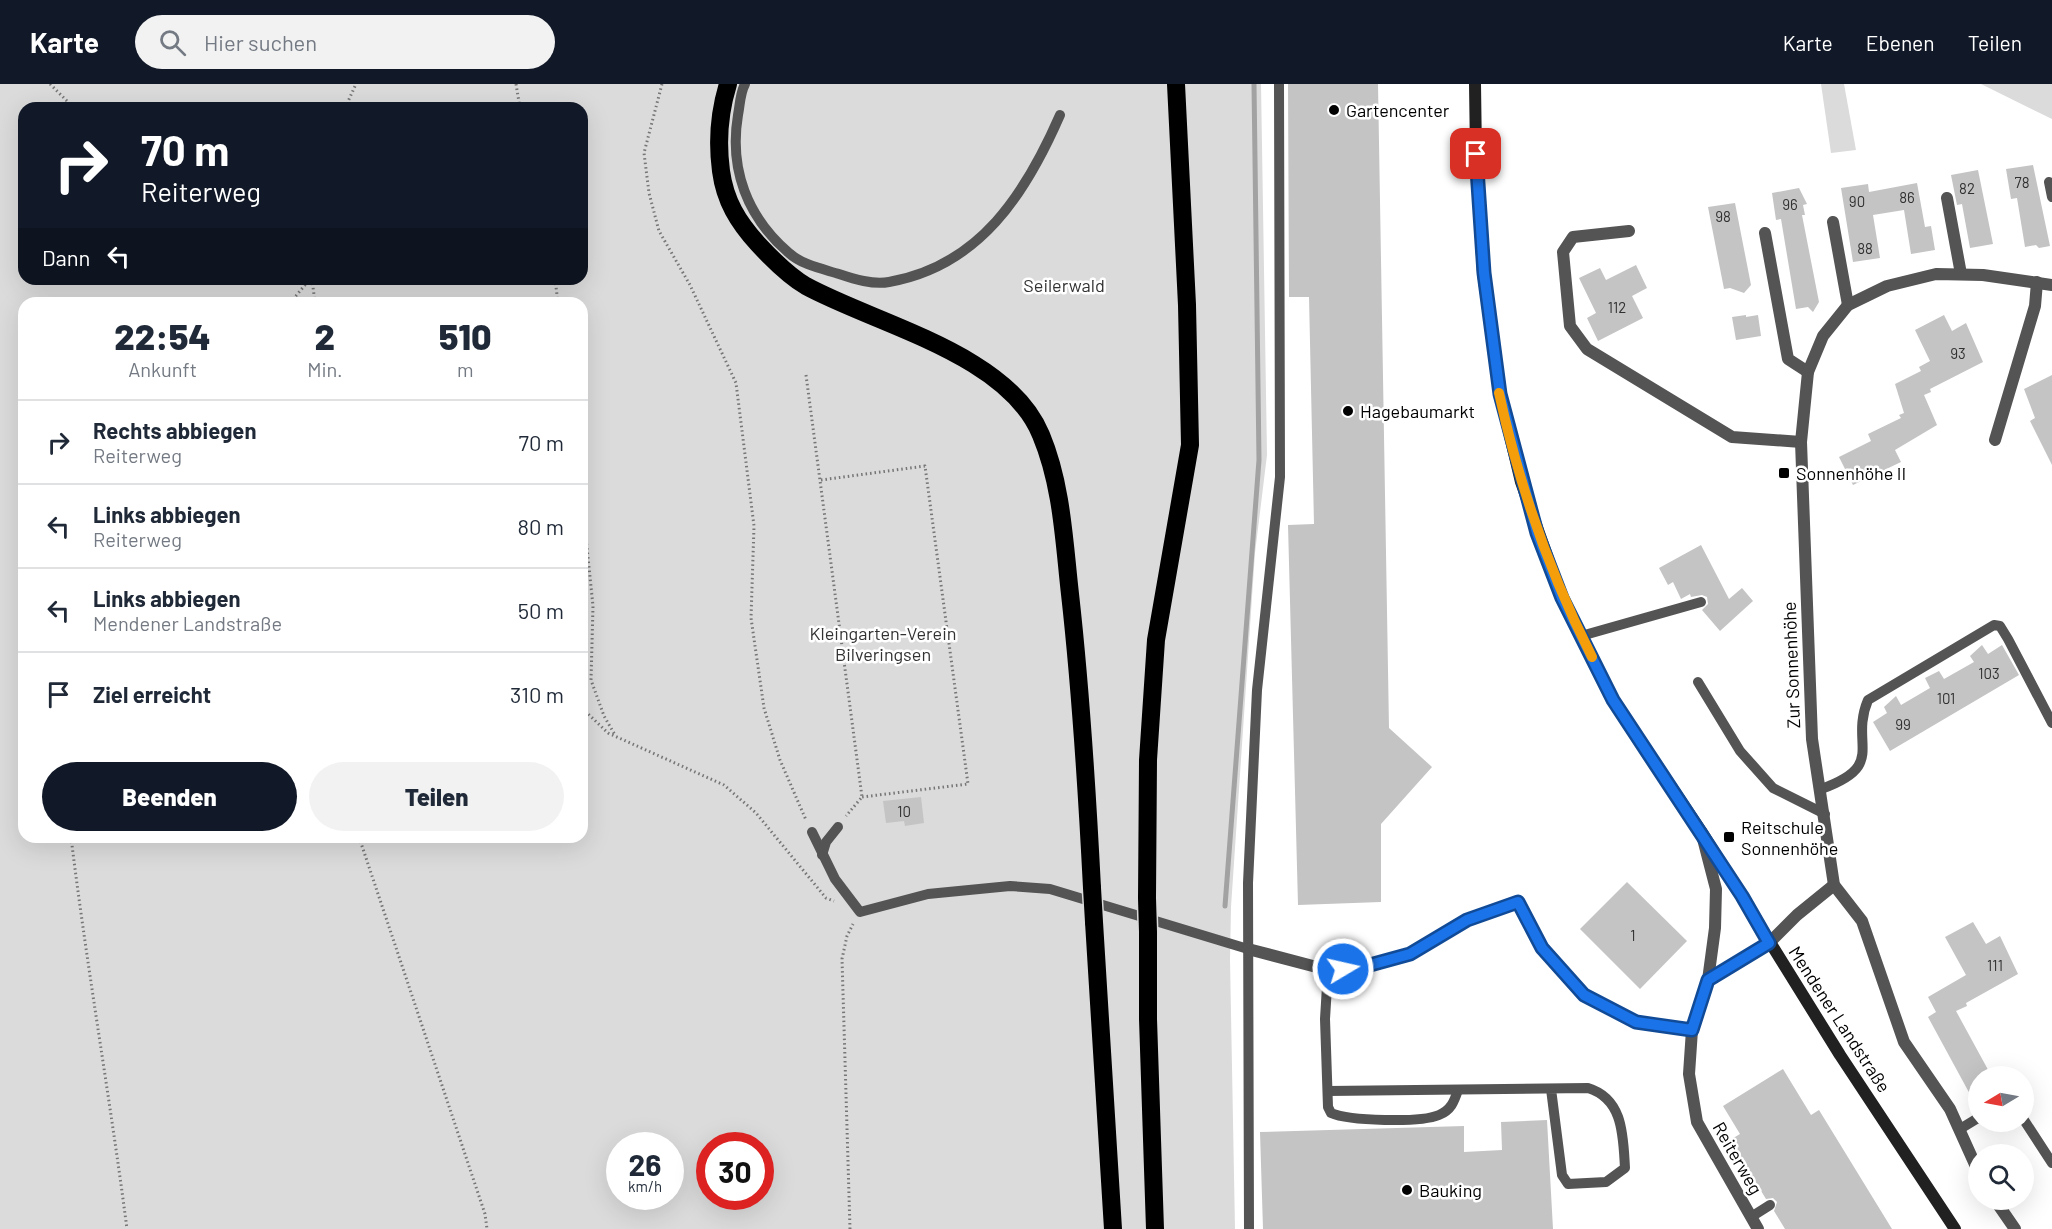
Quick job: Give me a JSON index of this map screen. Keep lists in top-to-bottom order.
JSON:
{
  "streets": {
    "main road": ["Mendener Landstraße"],
    "street": ["Zur Sonnenhöhe", "Reiterweg"]
  },
  "crossings": [
    ["Mendener Landstraße", "Reiterweg"]
  ],
  "parks": ["Seilerwald", "Kleingarten-Verein Bilveringsen"],
  "places": {
    "other": ["Gartencenter", "Hagebaumarkt", "Bauking"],
    "transit": ["Sonnenhöhe II", "Reitschule Sonnenhöhe"]
  },
  "house_numbers": [
    "78",
    "82",
    "86",
    "90",
    "96",
    "98",
    "88",
    "112",
    "93",
    "103",
    "101",
    "99",
    "10",
    "1",
    "111"
  ],
  "north": "left",
  "page": {
    "header": "Karte",
    "search": "Hier suchen",
    "nav": ["Karte", "Ebenen", "Teilen"],
    "turn": ["70 m", "Reiterweg"],
    "then": "Dann",
    "eta": [
      "22:54",
      "Ankunft",
      "2",
      "Min.",
      "510",
      "m"
    ],
    "list": [
      {
        "name": "Rechts abbiegen",
        "note": "Reiterweg",
        "value": "70 m"
      },
      {
        "name": "Links abbiegen",
        "note": "Reiterweg",
        "value": "80 m"
      },
      {
        "name": "Links abbiegen",
        "note": "Mendener Landstraße",
        "value": "50 m"
      },
      {
        "name": "Ziel erreicht",
        "value": "310 m"
      }
    ],
    "buttons": ["Beenden", "Teilen"],
    "speed": "26 km/h",
    "limit": "30"
  }
}
